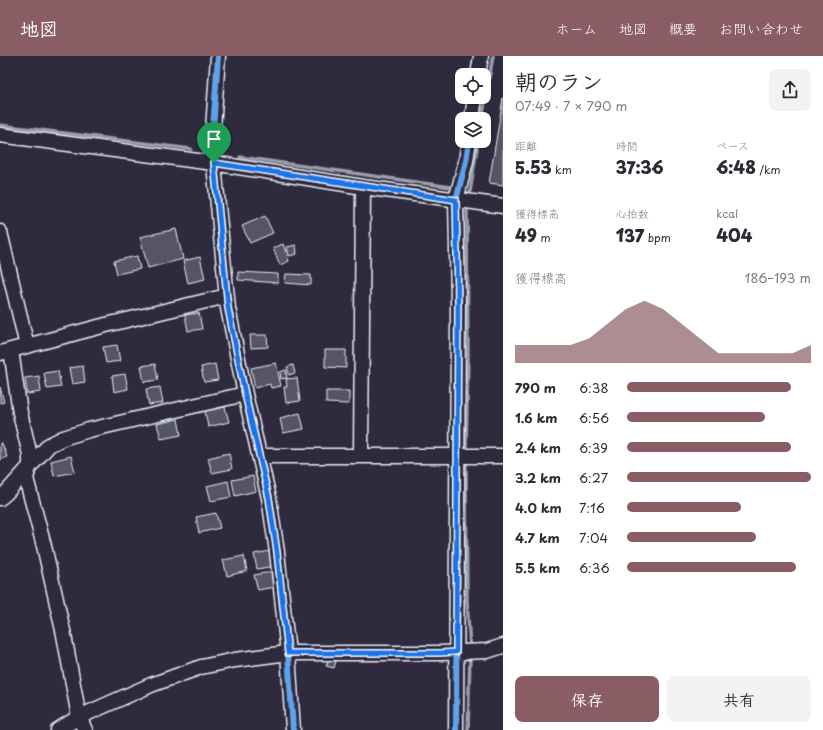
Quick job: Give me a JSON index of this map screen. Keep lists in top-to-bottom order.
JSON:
{
  "page": {
    "header": "地図",
    "nav": [
      "ホーム",
      "地図",
      "概要",
      "お問い合わせ"
    ],
    "heading": ["朝のラン", "07:49 · 7 × 790 m"],
    "stats": [
      ["距離", "5.53 km"],
      ["時間", "37:36"],
      ["ペース", "6:48 /km"],
      ["獲得標高", "49 m"],
      ["心拍数", "137 bpm"],
      ["kcal", "404"]
    ],
    "chart": ["獲得標高", "186–193 m"],
    "list": [
      {
        "name": "790 m",
        "note": "6:38"
      },
      {
        "name": "1.6 km",
        "note": "6:56"
      },
      {
        "name": "2.4 km",
        "note": "6:39"
      },
      {
        "name": "3.2 km",
        "note": "6:27"
      },
      {
        "name": "4.0 km",
        "note": "7:16"
      },
      {
        "name": "4.7 km",
        "note": "7:04"
      },
      {
        "name": "5.5 km",
        "note": "6:36"
      }
    ],
    "buttons": ["保存", "共有"]
  }
}
